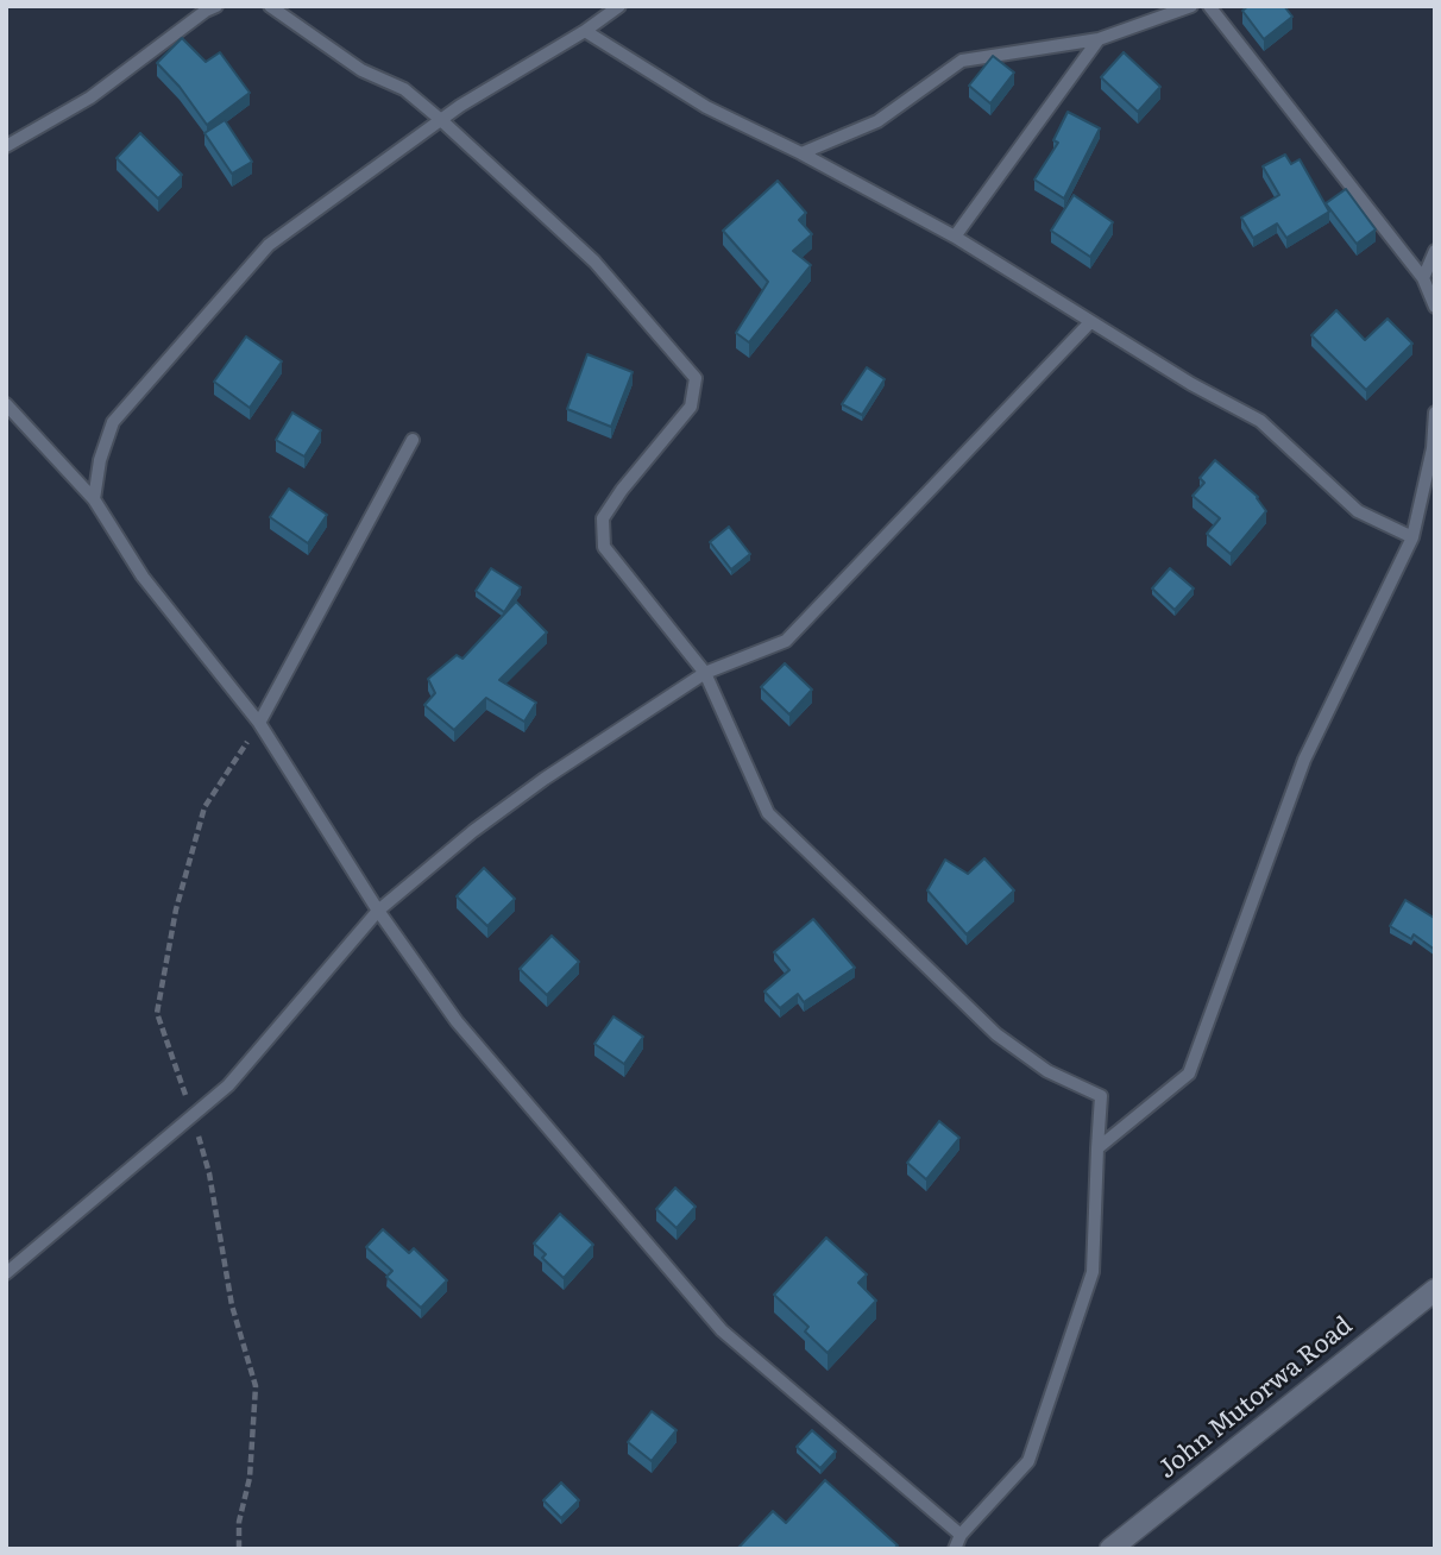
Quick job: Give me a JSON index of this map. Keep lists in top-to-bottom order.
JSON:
{
  "streets": {
    "street": ["John Mutorwa Road"]
  }
}
